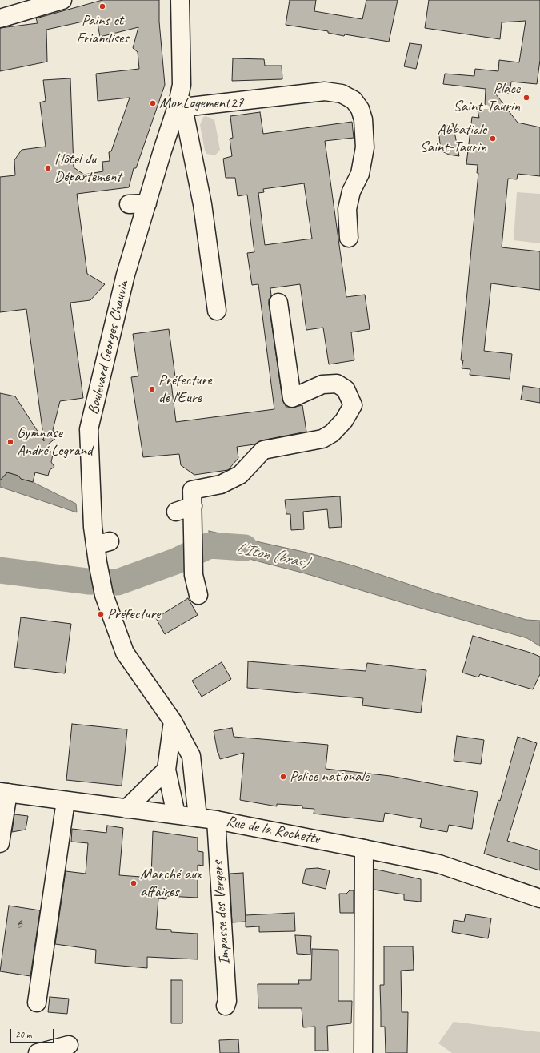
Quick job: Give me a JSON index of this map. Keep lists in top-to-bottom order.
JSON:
{
  "streets": {
    "street": ["Boulevard Georges Chauvin", "Rue de la Rochette", "Impasse des Vergers"]
  },
  "crossings": [
    ["Boulevard Georges Chauvin", "Rue de la Rochette"],
    ["Rue de la Rochette", "Impasse des Vergers"]
  ],
  "water": ["L'Iton (bras)"],
  "places": [
    "Pains et Friandises",
    "Place Saint-Taurin",
    "MonLogement27",
    "Abbatiale Saint-Taurin",
    "Hôtel du Département",
    "Préfecture de l'Eure",
    "Gymnase André Legrand",
    "Préfecture",
    "Police nationale",
    "Marché aux affaires"
  ],
  "house_numbers": ["6"],
  "scale_bar": "20 m"
}
